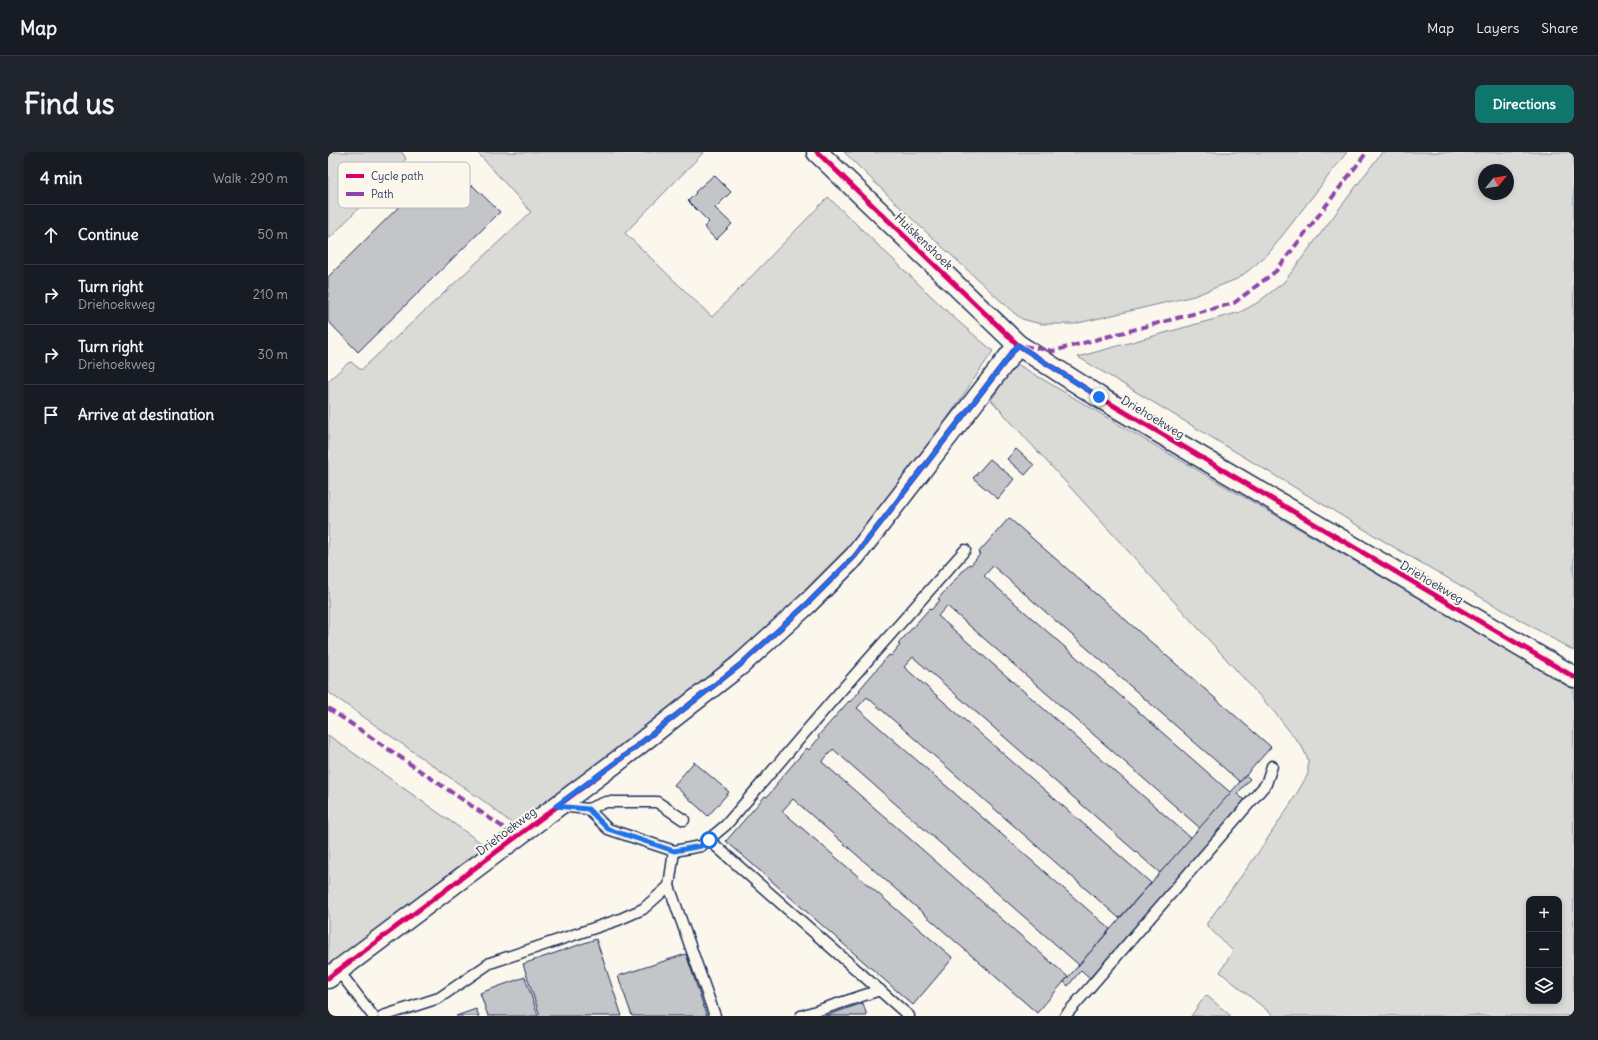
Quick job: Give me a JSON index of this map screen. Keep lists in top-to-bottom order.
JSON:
{
  "streets": {
    "street": ["Huiskenshoek", "Driehoekweg"]
  },
  "crossings": [
    ["Huiskenshoek", "Driehoekweg"]
  ],
  "legend": ["Cycle path", "Path"],
  "north": "top right",
  "page": {
    "header": "Map",
    "nav": ["Map", "Layers", "Share"],
    "buttons": "Directions",
    "title": "Find us",
    "heading": ["4 min", "Walk · 290 m"],
    "list": [
      ["Continue", "50 m"],
      ["Turn right", "Driehoekweg", "210 m"],
      ["Turn right", "Driehoekweg", "30 m"],
      "Arrive at destination"
    ],
    "map_buttons": ["+", "−"]
  }
}
